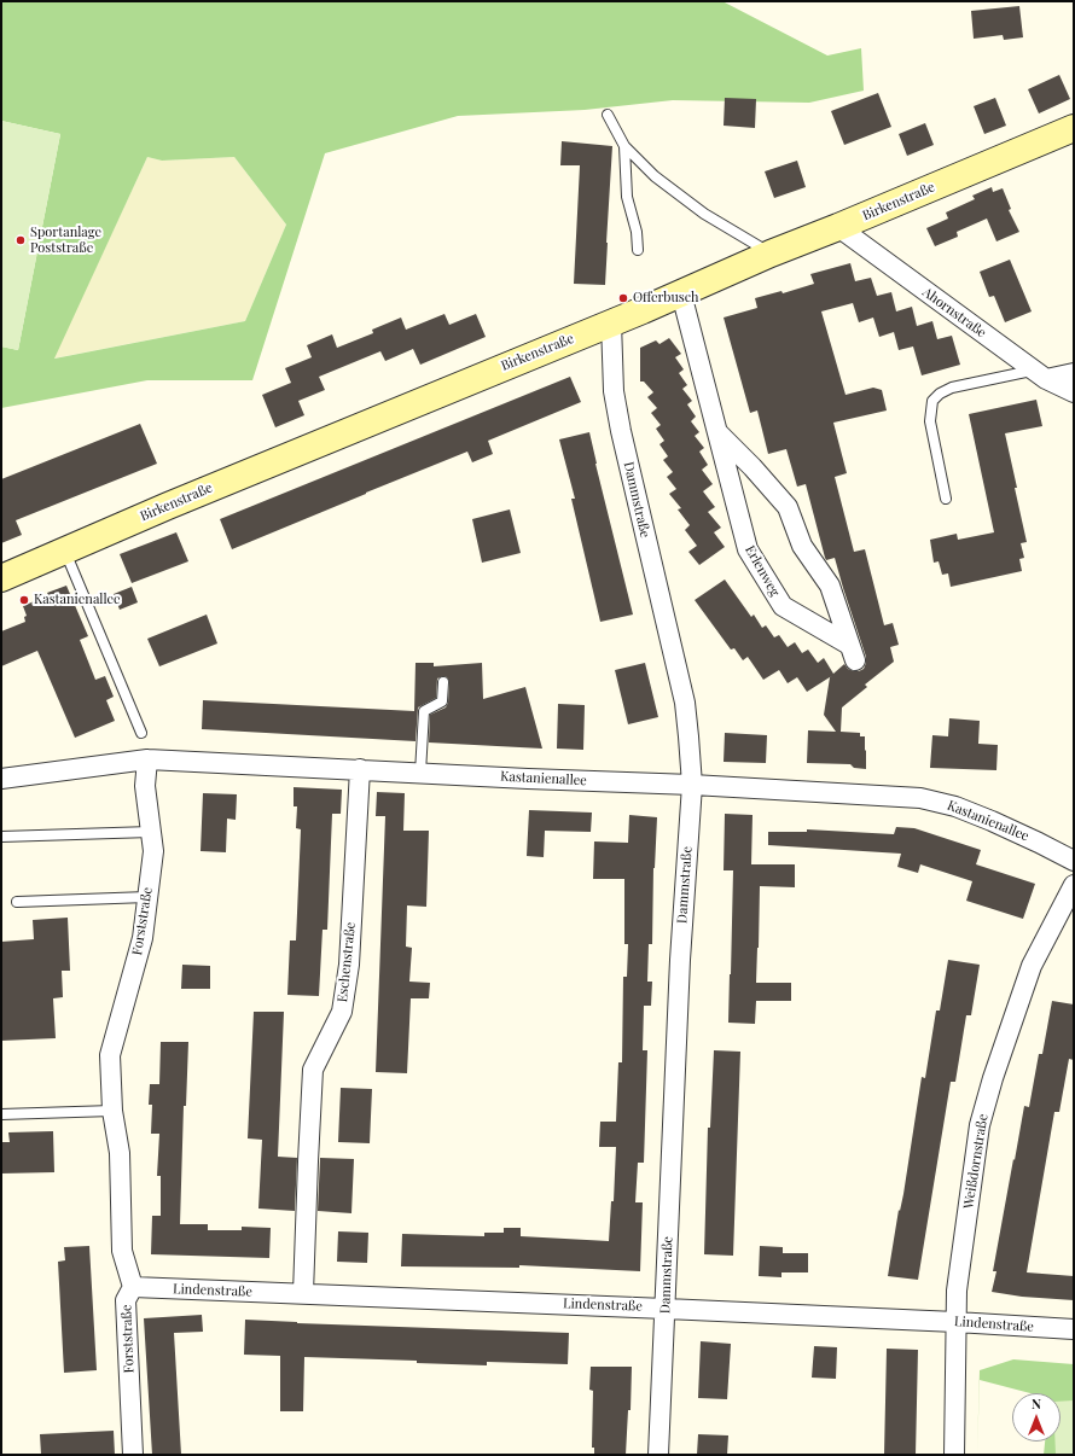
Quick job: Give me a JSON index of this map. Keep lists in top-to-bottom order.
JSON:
{
  "streets": {
    "street": [
      "Birkenstraße",
      "Ahornstraße",
      "Dammstraße",
      "Erlenweg",
      "Kastanienallee",
      "Forststraße",
      "Eschenstraße",
      "Weißdornstraße",
      "Lindenstraße"
    ]
  },
  "crossings": [
    ["Birkenstraße", "Ahornstraße"],
    ["Birkenstraße", "Dammstraße"],
    ["Birkenstraße", "Erlenweg"],
    ["Dammstraße", "Kastanienallee"],
    ["Dammstraße", "Lindenstraße"],
    ["Kastanienallee", "Forststraße"],
    ["Kastanienallee", "Eschenstraße"],
    ["Forststraße", "Lindenstraße"],
    ["Eschenstraße", "Lindenstraße"],
    ["Weißdornstraße", "Lindenstraße"]
  ],
  "places": ["Sportanlage Poststraße", "Offerbusch", "Kastanienallee"],
  "north": "top"
}
